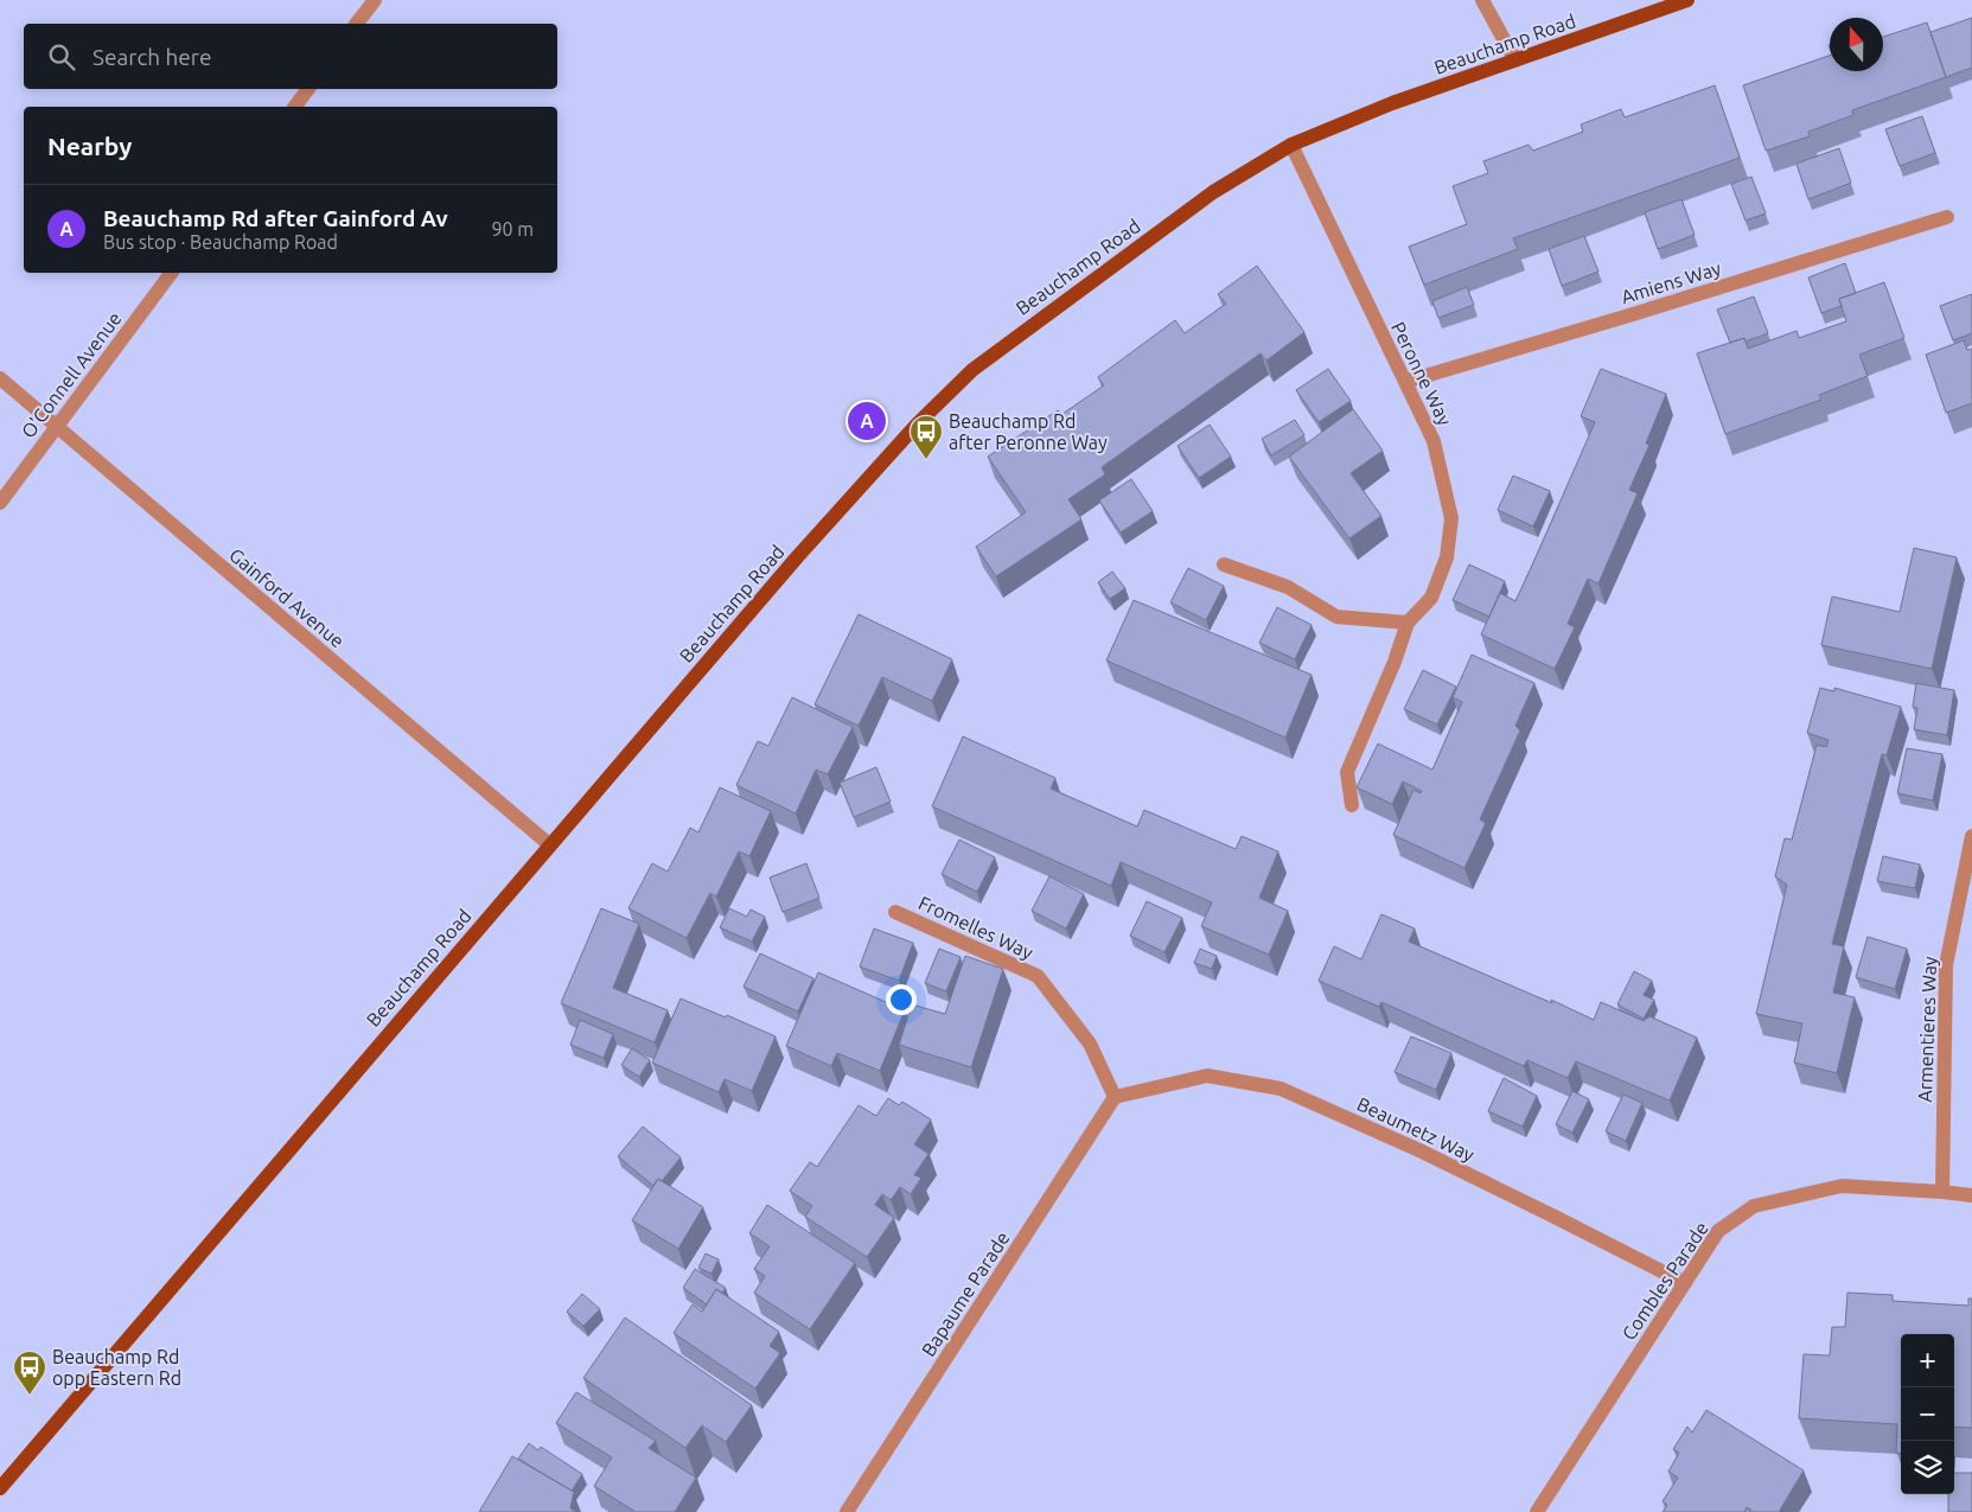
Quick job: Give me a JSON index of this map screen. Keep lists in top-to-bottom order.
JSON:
{
  "streets": {
    "main road": ["Beauchamp Road"],
    "street": [
      "Amiens Way",
      "Peronne Way",
      "O'Connell Avenue",
      "Gainford Avenue",
      "Fromelles Way",
      "Armentieres Way",
      "Beaumetz Way",
      "Combles Parade",
      "Bapaume Parade"
    ]
  },
  "crossings": [
    ["Beauchamp Road", "Peronne Way"],
    ["Beauchamp Road", "Gainford Avenue"],
    ["Amiens Way", "Peronne Way"],
    ["O'Connell Avenue", "Gainford Avenue"],
    ["Fromelles Way", "Beaumetz Way"],
    ["Fromelles Way", "Bapaume Parade"],
    ["Armentieres Way", "Combles Parade"],
    ["Beaumetz Way", "Combles Parade"],
    ["Beaumetz Way", "Bapaume Parade"]
  ],
  "places": {
    "bus stop": ["Beauchamp Rd after Peronne Way", "Beauchamp Rd opp Eastern Rd"]
  },
  "north": "top",
  "page": {
    "search": "Search here",
    "heading": "Nearby",
    "list": [
      {
        "mark": "A",
        "name": "Beauchamp Rd after Gainford Av",
        "note": "Bus stop · Beauchamp Road",
        "value": "90 m"
      }
    ],
    "pins": "A",
    "map_buttons": ["+", "−"]
  }
}
